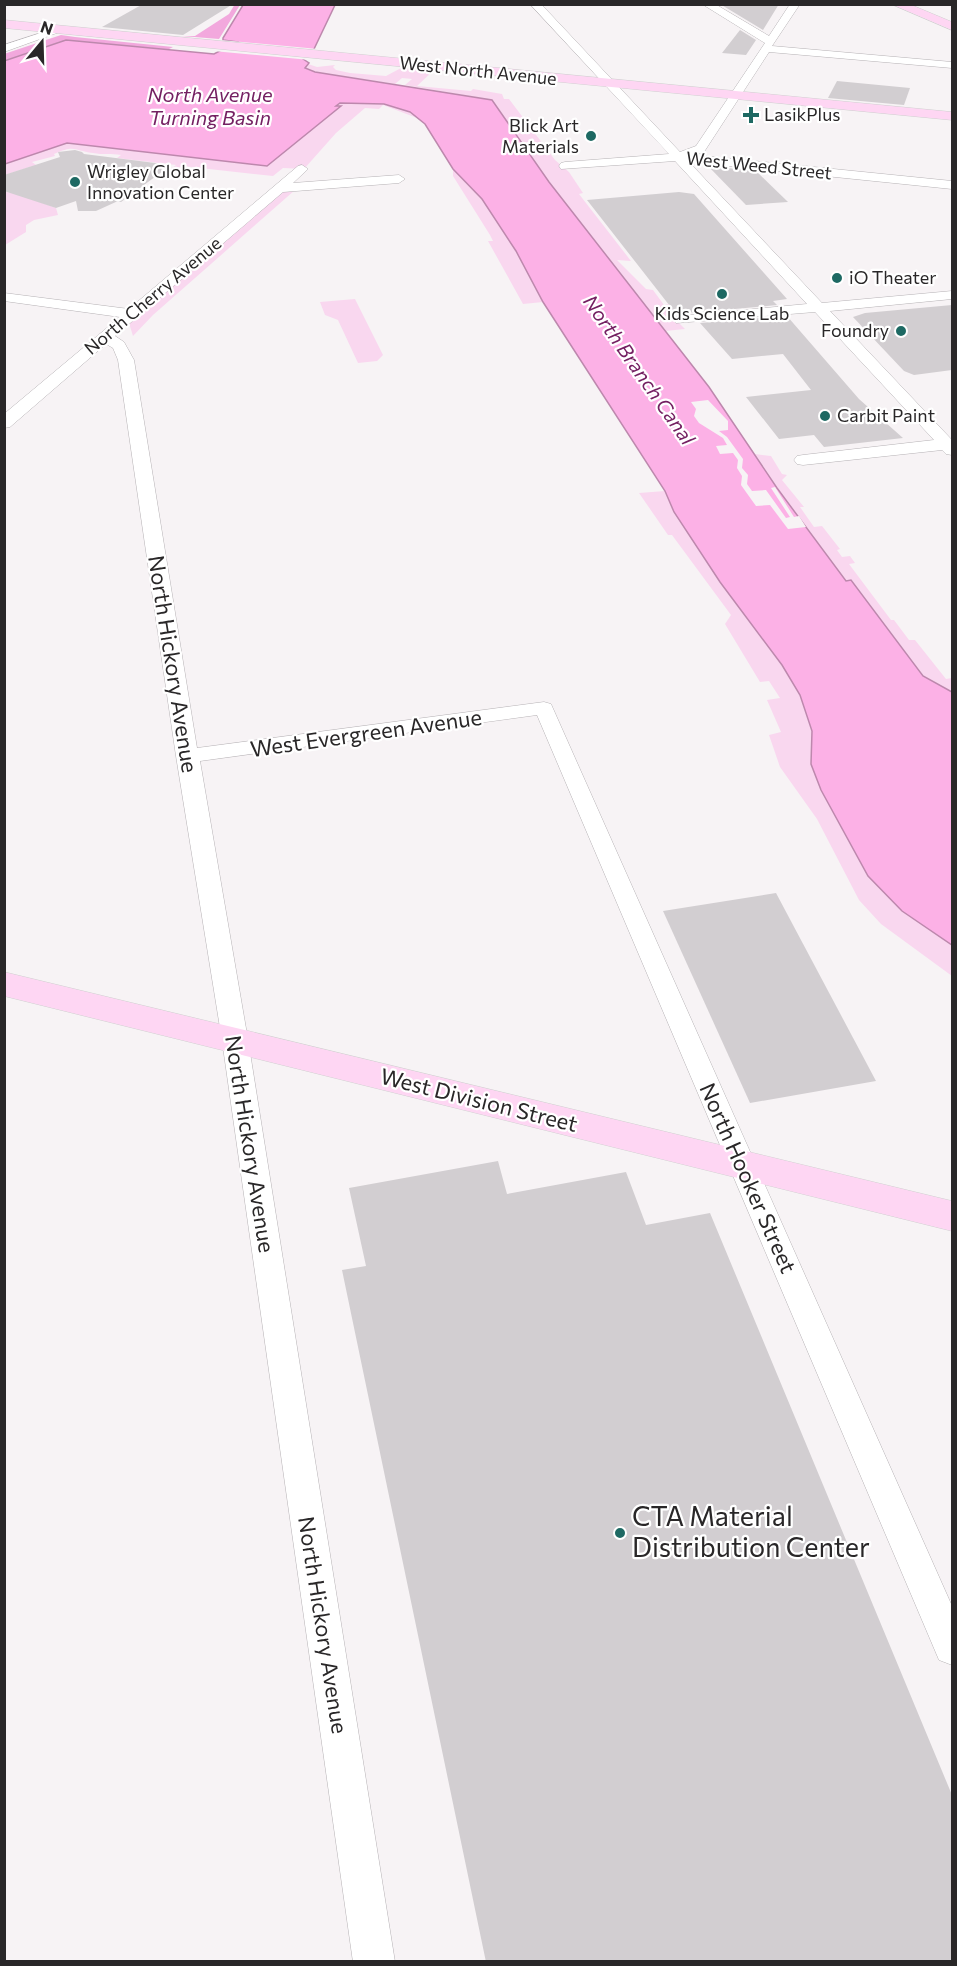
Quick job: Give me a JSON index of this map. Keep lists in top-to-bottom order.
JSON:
{
  "streets": {
    "main road": ["West North Avenue", "West Division Street"],
    "street": [
      "West Weed Street",
      "North Cherry Avenue",
      "North Hickory Avenue",
      "West Evergreen Avenue",
      "North Hooker Street"
    ]
  },
  "crossings": [
    ["North Cherry Avenue", "North Hickory Avenue"],
    ["North Hickory Avenue", "West Evergreen Avenue"],
    ["North Hickory Avenue", "West Division Street"],
    ["West Evergreen Avenue", "North Hooker Street"],
    ["West Division Street", "North Hooker Street"]
  ],
  "water": ["North Avenue Turning Basin", "North Branch Canal"],
  "places": {
    "health": ["LasikPlus"],
    "other": [
      "Blick Art Materials",
      "Wrigley Global Innovation Center",
      "iO Theater",
      "Kids Science Lab",
      "Foundry",
      "Carbit Paint",
      "CTA Material Distribution Center"
    ]
  },
  "north": "top"
}
